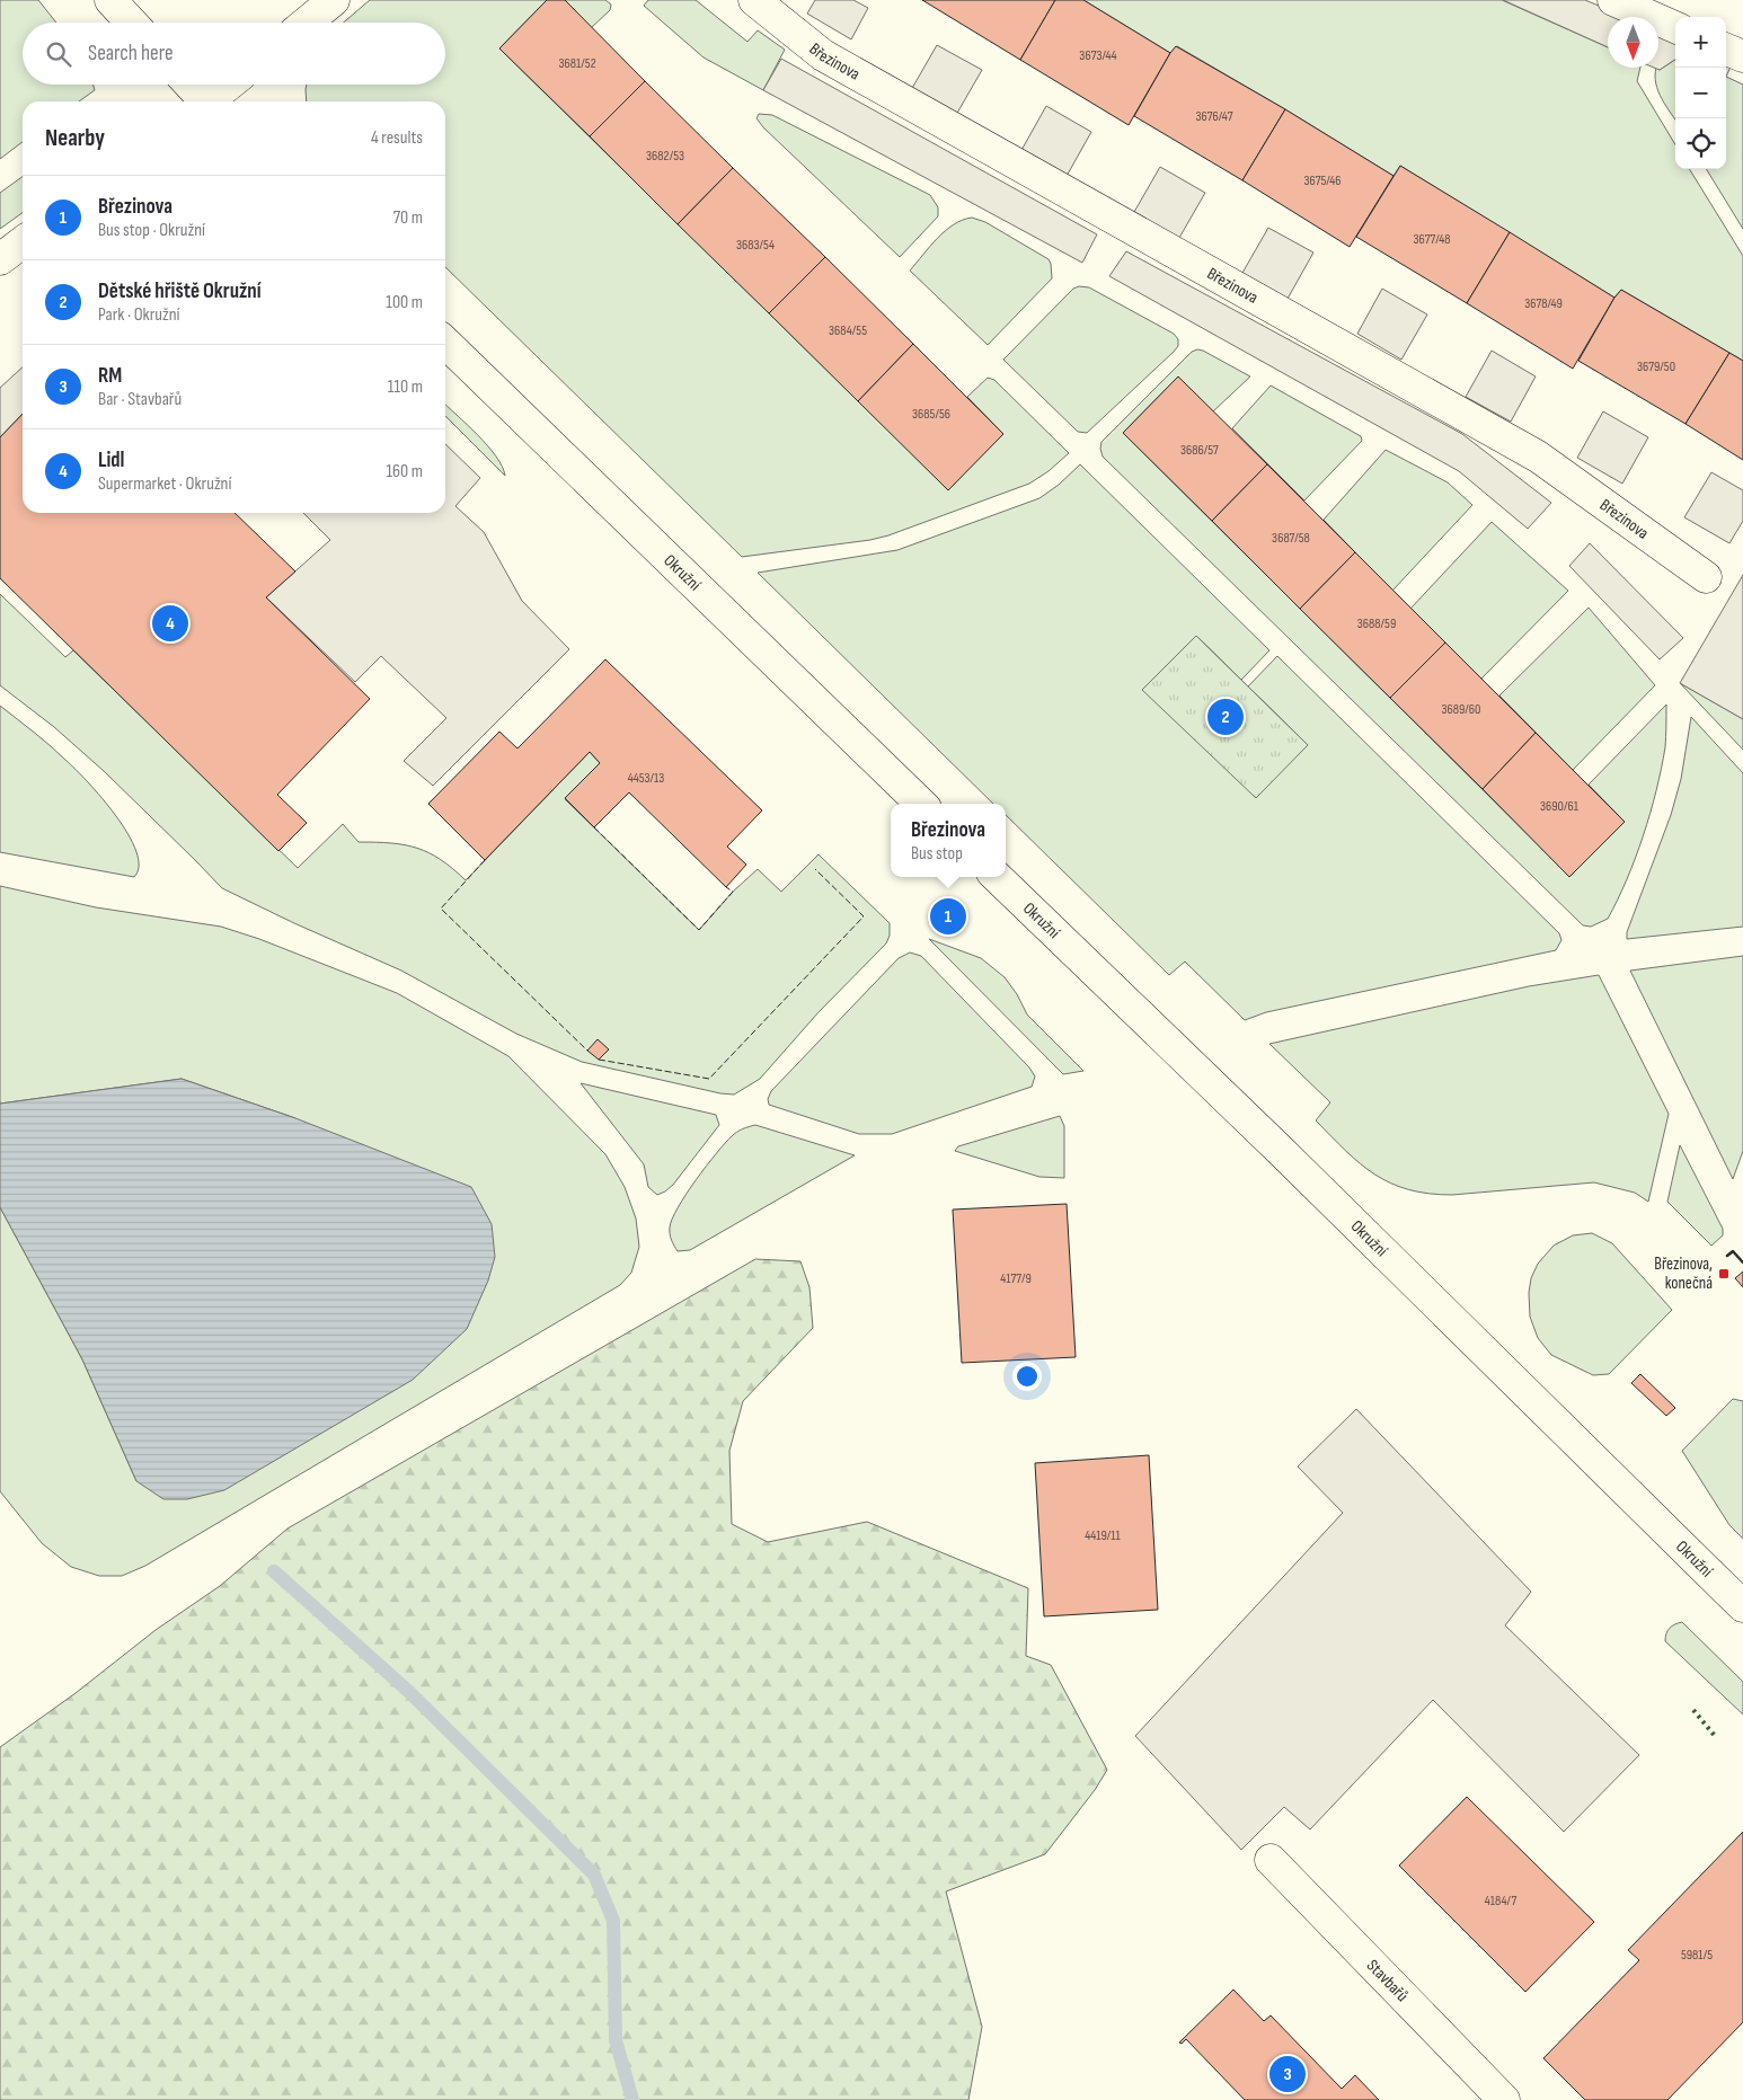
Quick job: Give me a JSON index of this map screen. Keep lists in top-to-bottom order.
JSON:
{
  "streets": {
    "street": ["Březinova", "Okružní", "Stavbařů"]
  },
  "places": {
    "transit": ["Březinova, konečná"]
  },
  "house_numbers": [
    "3673/44",
    "3681/52",
    "3676/47",
    "3682/53",
    "3675/46",
    "3677/48",
    "3683/54",
    "3678/49",
    "3684/55",
    "3679/50",
    "3685/56",
    "3686/57",
    "3687/58",
    "3688/59",
    "3689/60",
    "4453/13",
    "3690/61",
    "4177/9",
    "4419/11",
    "4184/7",
    "5981/5"
  ],
  "north": "bottom",
  "page": {
    "map_buttons": ["+", "−"],
    "search": "Search here",
    "heading": ["Nearby", "4 results"],
    "list": [
      {
        "mark": "1",
        "name": "Březinova",
        "note": "Bus stop · Okružní",
        "value": "70 m"
      },
      {
        "mark": "2",
        "name": "Dětské hřiště Okružní",
        "note": "Park · Okružní",
        "value": "100 m"
      },
      {
        "mark": "3",
        "name": "RM",
        "note": "Bar · Stavbařů",
        "value": "110 m"
      },
      {
        "mark": "4",
        "name": "Lidl",
        "note": "Supermarket · Okružní",
        "value": "160 m"
      }
    ],
    "pins": [
      "4",
      "2",
      "1",
      "3"
    ],
    "popup": ["Březinova", "Bus stop"]
  }
}
